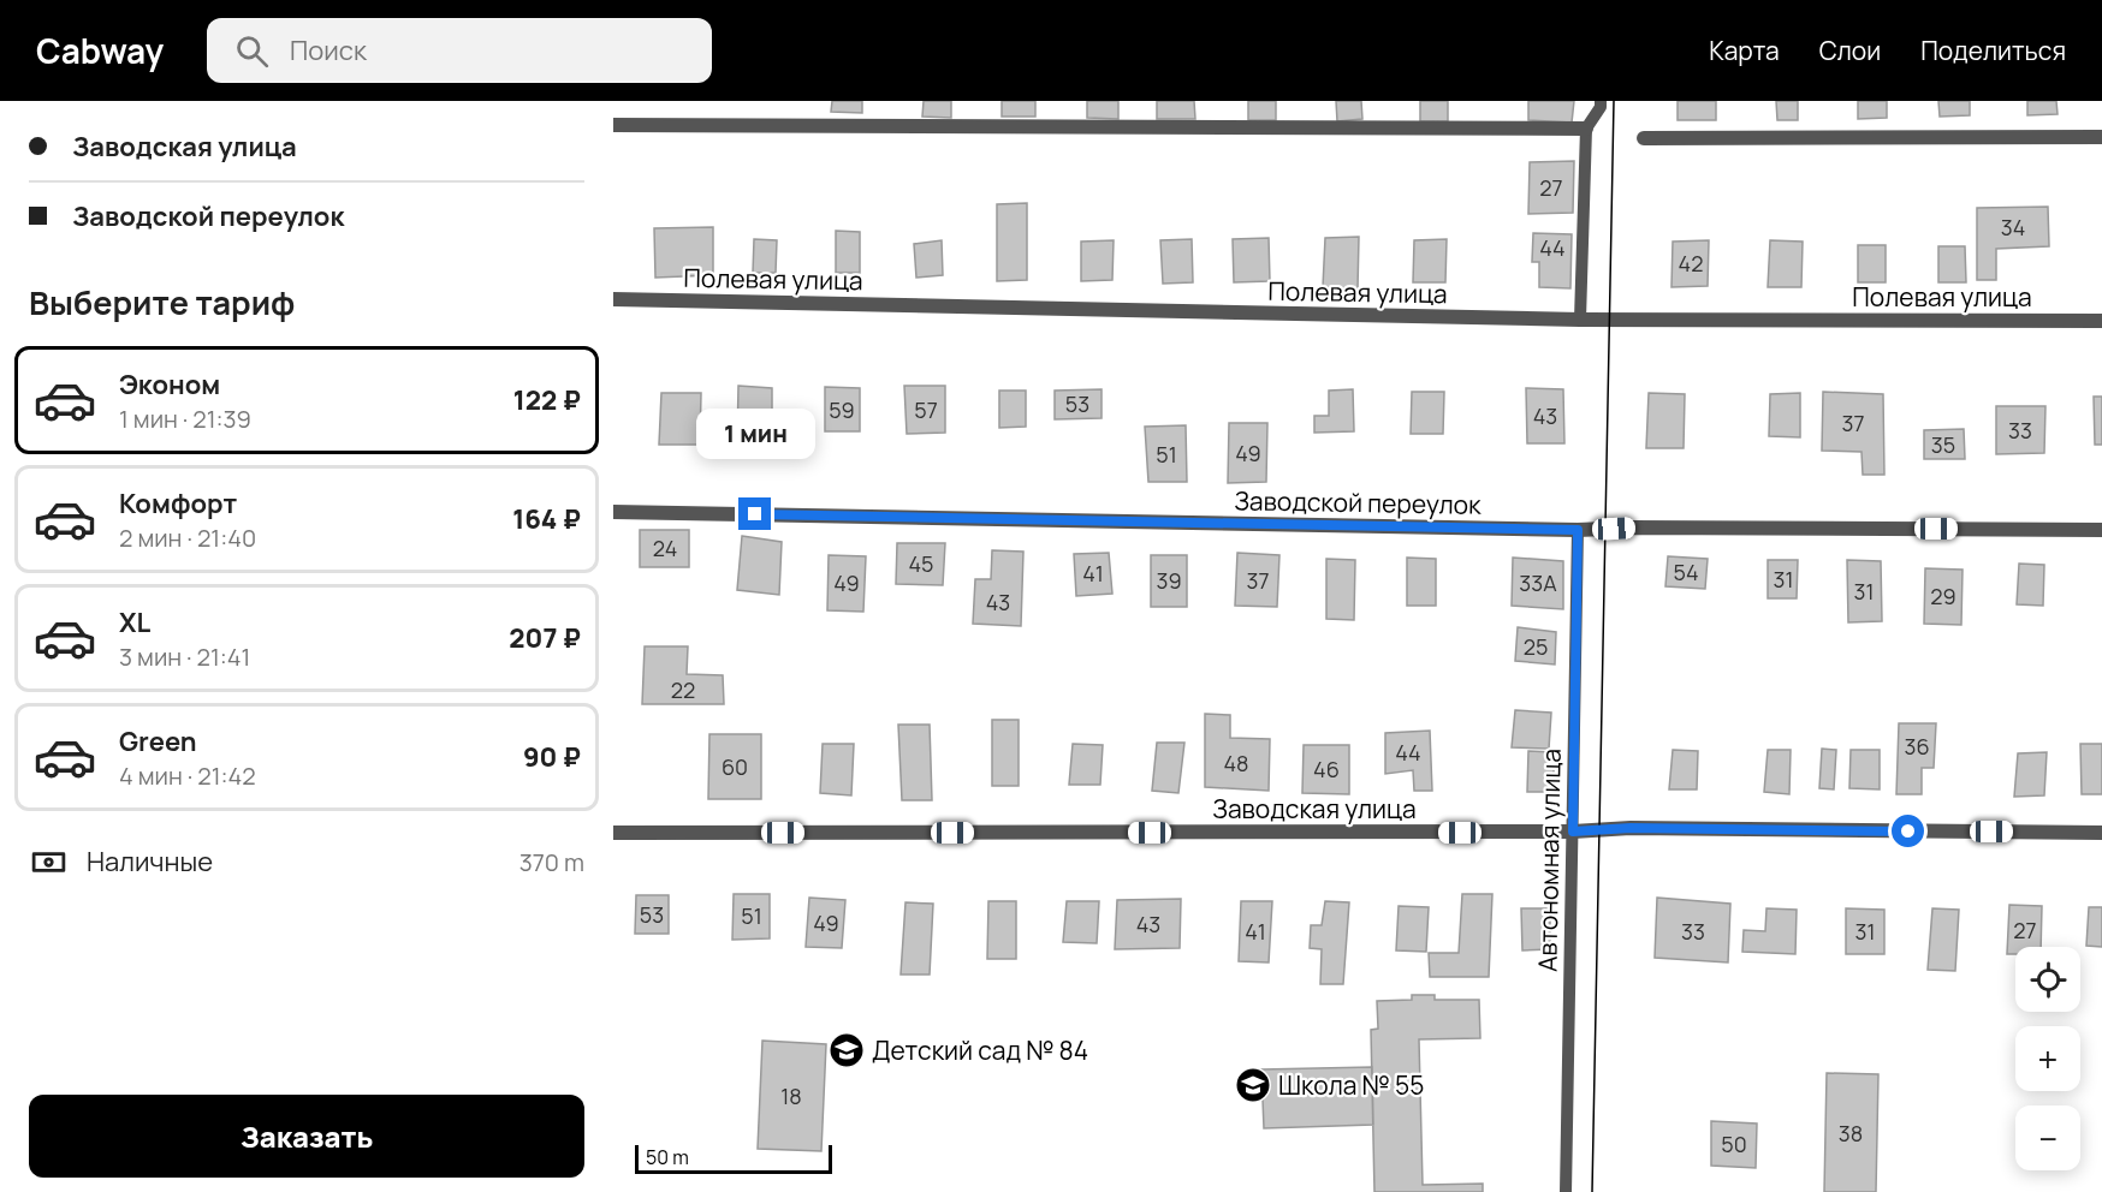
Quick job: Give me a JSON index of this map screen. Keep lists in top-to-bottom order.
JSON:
{
  "streets": {
    "street": ["Полевая улица", "Заводской переулок", "Заводская улица"],
    "lane": ["Автономная улица"]
  },
  "crossings": [
    ["Заводской переулок", "Автономная улица"],
    ["Заводская улица", "Автономная улица"]
  ],
  "places": {
    "school or university": ["Детский сад № 84", "Школа № 55"]
  },
  "house_numbers": [
    "27",
    "34",
    "44",
    "42",
    "53",
    "59",
    "57",
    "43",
    "37",
    "33",
    "35",
    "49",
    "51",
    "24",
    "45",
    "54",
    "41",
    "31",
    "39",
    "37",
    "49",
    "33А",
    "31",
    "29",
    "43",
    "25",
    "22",
    "36",
    "44",
    "48",
    "60",
    "46",
    "53",
    "51",
    "49",
    "43",
    "27",
    "41",
    "33",
    "31",
    "18",
    "38",
    "50"
  ],
  "scale_bar": "50 m",
  "page": {
    "header": "Cabway",
    "search": "Поиск",
    "nav": ["Карта", "Слои", "Поделиться"],
    "banner": ["Заводская улица", "Заводской переулок"],
    "heading": "Выберите тариф",
    "list": [
      {
        "name": "Эконом",
        "note": "1 мин · 21:39",
        "value": "122 ₽"
      },
      {
        "name": "Комфорт",
        "note": "2 мин · 21:40",
        "value": "164 ₽"
      },
      {
        "name": "XL",
        "note": "3 мин · 21:41",
        "value": "207 ₽"
      },
      {
        "name": "Green",
        "note": "4 мин · 21:42",
        "value": "90 ₽"
      }
    ],
    "bubble": "1 мин",
    "pay": ["Наличные", "370 m"],
    "map_buttons": ["+", "−"],
    "buttons": "Заказать",
    "scale": "50 m"
  }
}
